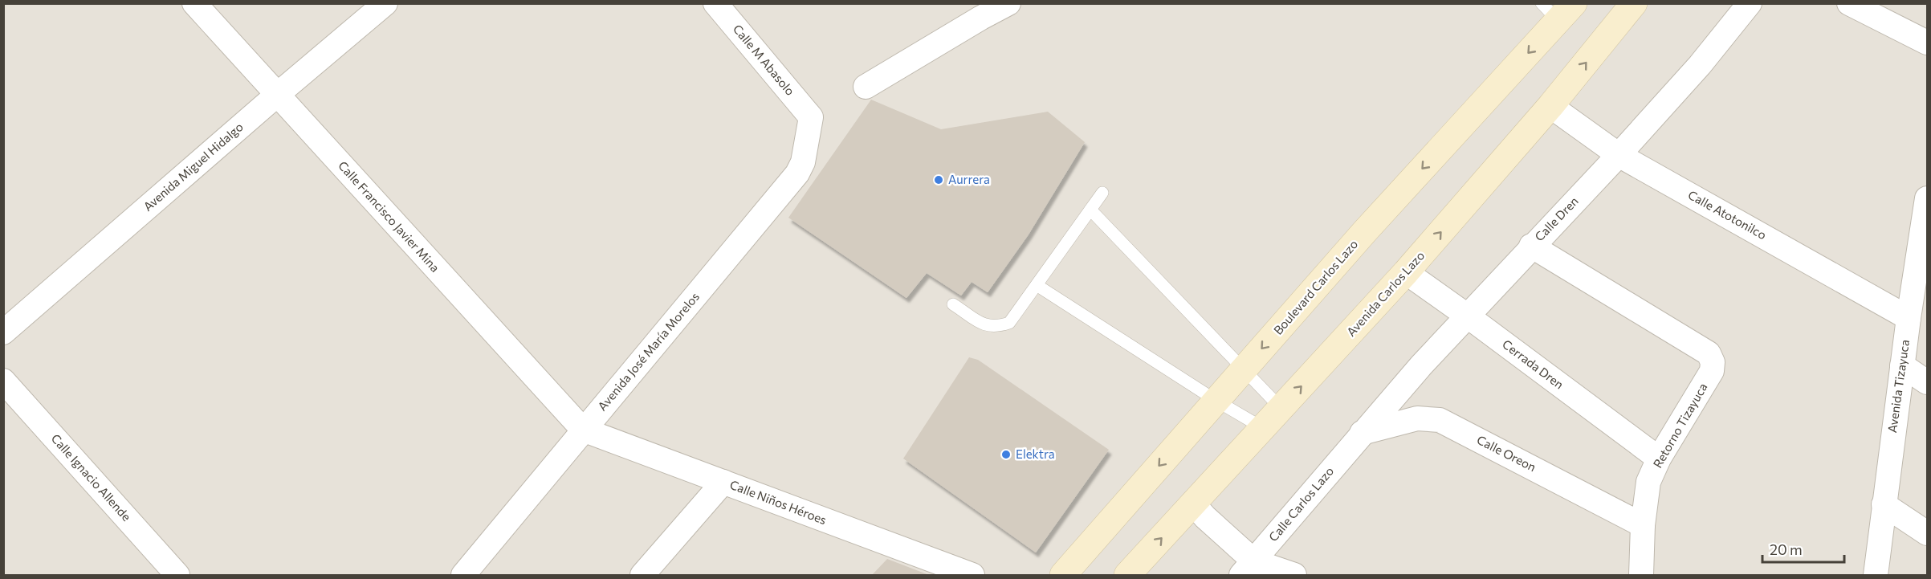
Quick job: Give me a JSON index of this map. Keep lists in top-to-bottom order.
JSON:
{
  "streets": {
    "main road": ["Boulevard Carlos Lazo", "Avenida Carlos Lazo"],
    "street": [
      "Calle M Abasolo",
      "Avenida Miguel Hidalgo",
      "Calle Atotonilco",
      "Calle Francisco Javier Mina",
      "Calle Dren",
      "Avenida José María Morelos",
      "Cerrada Dren",
      "Avenida Tizayuca",
      "Retorno Tizayuca",
      "Calle Oreon",
      "Calle Ignacio Allende",
      "Calle Niños Héroes",
      "Calle Carlos Lazo"
    ]
  },
  "crossings": [
    ["Calle M Abasolo", "Avenida José María Morelos"],
    ["Avenida Miguel Hidalgo", "Calle Francisco Javier Mina"],
    ["Calle Atotonilco", "Calle Dren"],
    ["Calle Atotonilco", "Avenida Carlos Lazo"],
    ["Calle Atotonilco", "Avenida Tizayuca"],
    ["Calle Francisco Javier Mina", "Avenida José María Morelos"],
    ["Calle Francisco Javier Mina", "Calle Niños Héroes"],
    ["Calle Dren", "Cerrada Dren"],
    ["Calle Dren", "Retorno Tizayuca"],
    ["Calle Dren", "Calle Oreon"],
    ["Calle Dren", "Calle Carlos Lazo"],
    ["Avenida Carlos Lazo", "Cerrada Dren"],
    ["Avenida José María Morelos", "Calle Niños Héroes"],
    ["Cerrada Dren", "Retorno Tizayuca"],
    ["Retorno Tizayuca", "Calle Oreon"],
    ["Calle Oreon", "Calle Carlos Lazo"]
  ],
  "one_way": ["Boulevard Carlos Lazo", "Avenida Carlos Lazo"],
  "places": ["Aurrera", "Elektra"],
  "scale_bar": "20 m"
}
